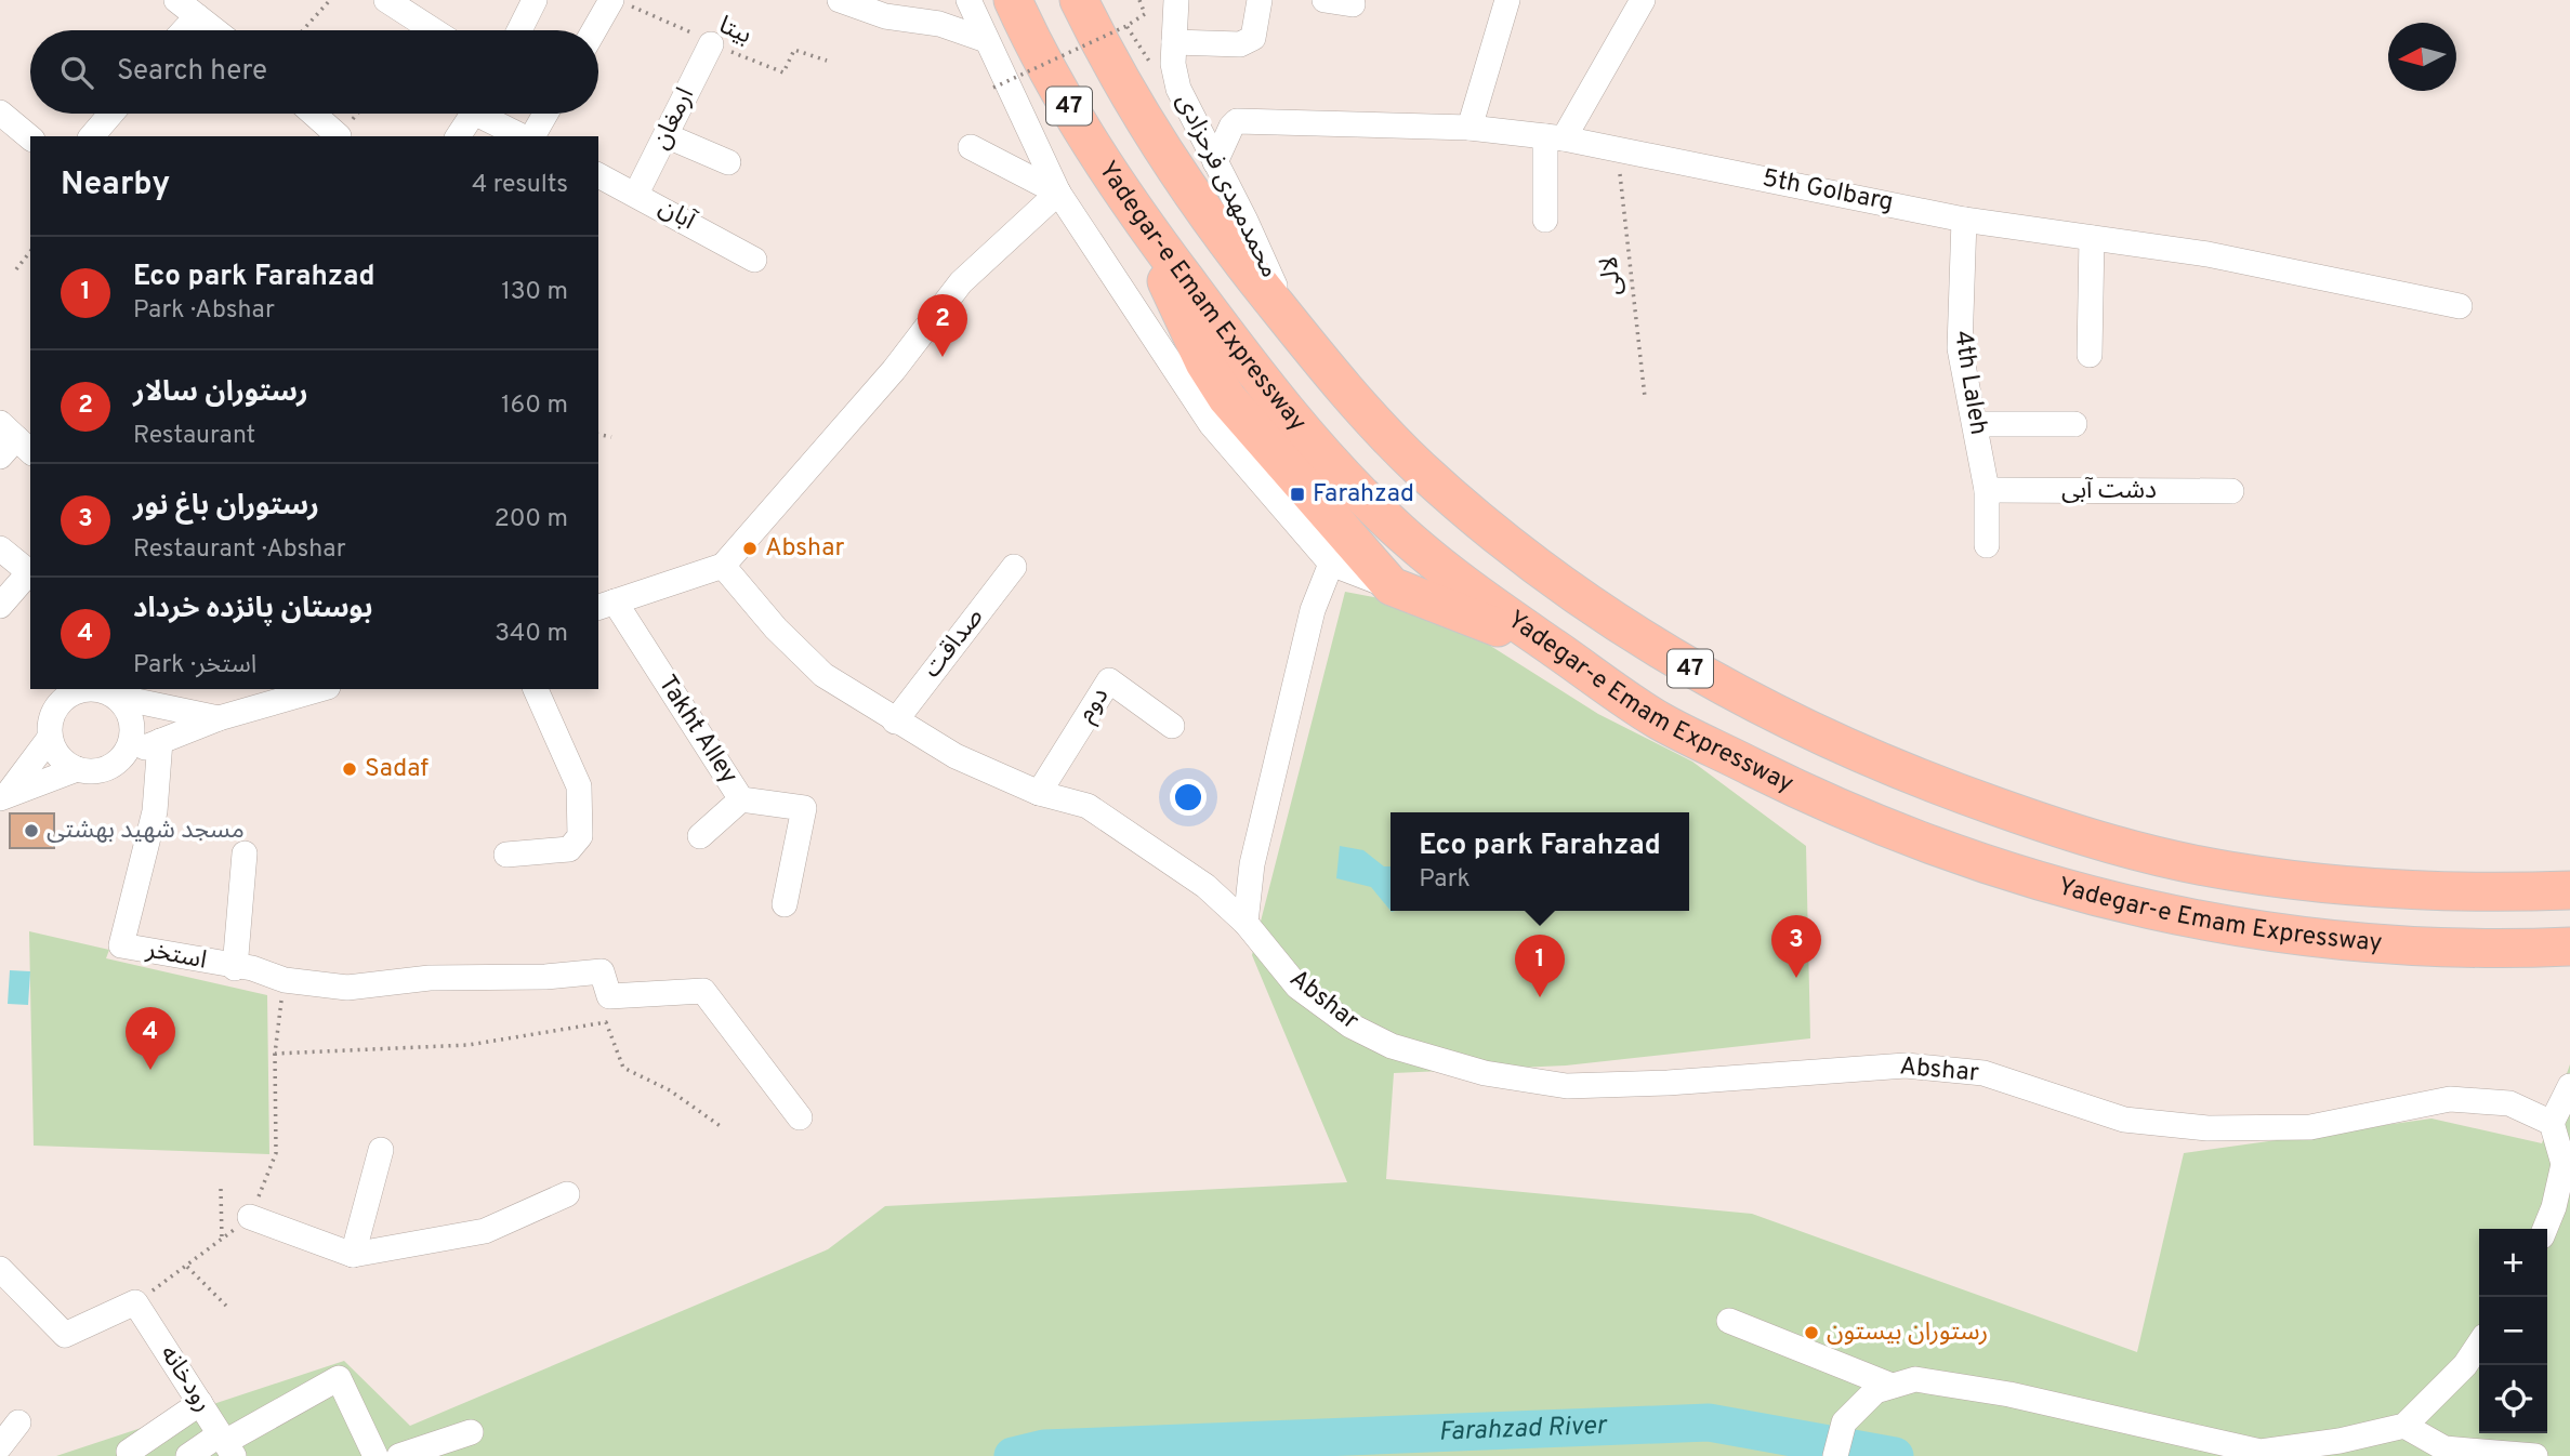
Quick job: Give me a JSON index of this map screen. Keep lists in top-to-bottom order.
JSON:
{
  "streets": {
    "highway": ["47", "Yadegar-e Emam Expressway"],
    "street": [
      "ارمغان",
      "محمدمهدی فرحزادی",
      "5th Golbarg",
      "آبان",
      "4th Laleh",
      "دشت آبی",
      "صداقت",
      "دوم",
      "Takht Alley",
      "استخر",
      "Abshar",
      "رودخانه"
    ],
    "path": ["بیتا", "لالی"]
  },
  "crossings": [
    ["بیتا", "ارمغان"],
    ["ارمغان", "آبان"],
    ["محمدمهدی فرحزادی", "5th Golbarg"],
    ["محمدمهدی فرحزادی", "Yadegar-e Emam Expressway"],
    ["5th Golbarg", "لالی"],
    ["5th Golbarg", "4th Laleh"],
    ["4th Laleh", "دشت آبی"],
    ["صداقت", "Abshar"],
    ["دوم", "Abshar"]
  ],
  "water": ["Farahzad River"],
  "places": {
    "transit": ["Farahzad"],
    "other": [
      "Abshar",
      "Sadaf",
      "مسجد شهید بهشتی",
      "رستوران بیستون"
    ]
  },
  "north": "left",
  "page": {
    "search": "Search here",
    "heading": ["Nearby", "4 results"],
    "list": [
      {
        "mark": "1",
        "name": "Eco park Farahzad",
        "note": "Park · Abshar",
        "value": "130 m"
      },
      {
        "mark": "2",
        "name": "رستوران سالار",
        "note": "Restaurant",
        "value": "160 m"
      },
      {
        "mark": "3",
        "name": "رستوران باغ نور",
        "note": "Restaurant · Abshar",
        "value": "200 m"
      },
      {
        "mark": "4",
        "name": "بوستان پانزده خرداد",
        "note": "Park · استخر",
        "value": "340 m"
      }
    ],
    "pins": [
      "2",
      "3",
      "1",
      "4"
    ],
    "popup": ["Eco park Farahzad", "Park"],
    "map_buttons": ["+", "−"]
  }
}
